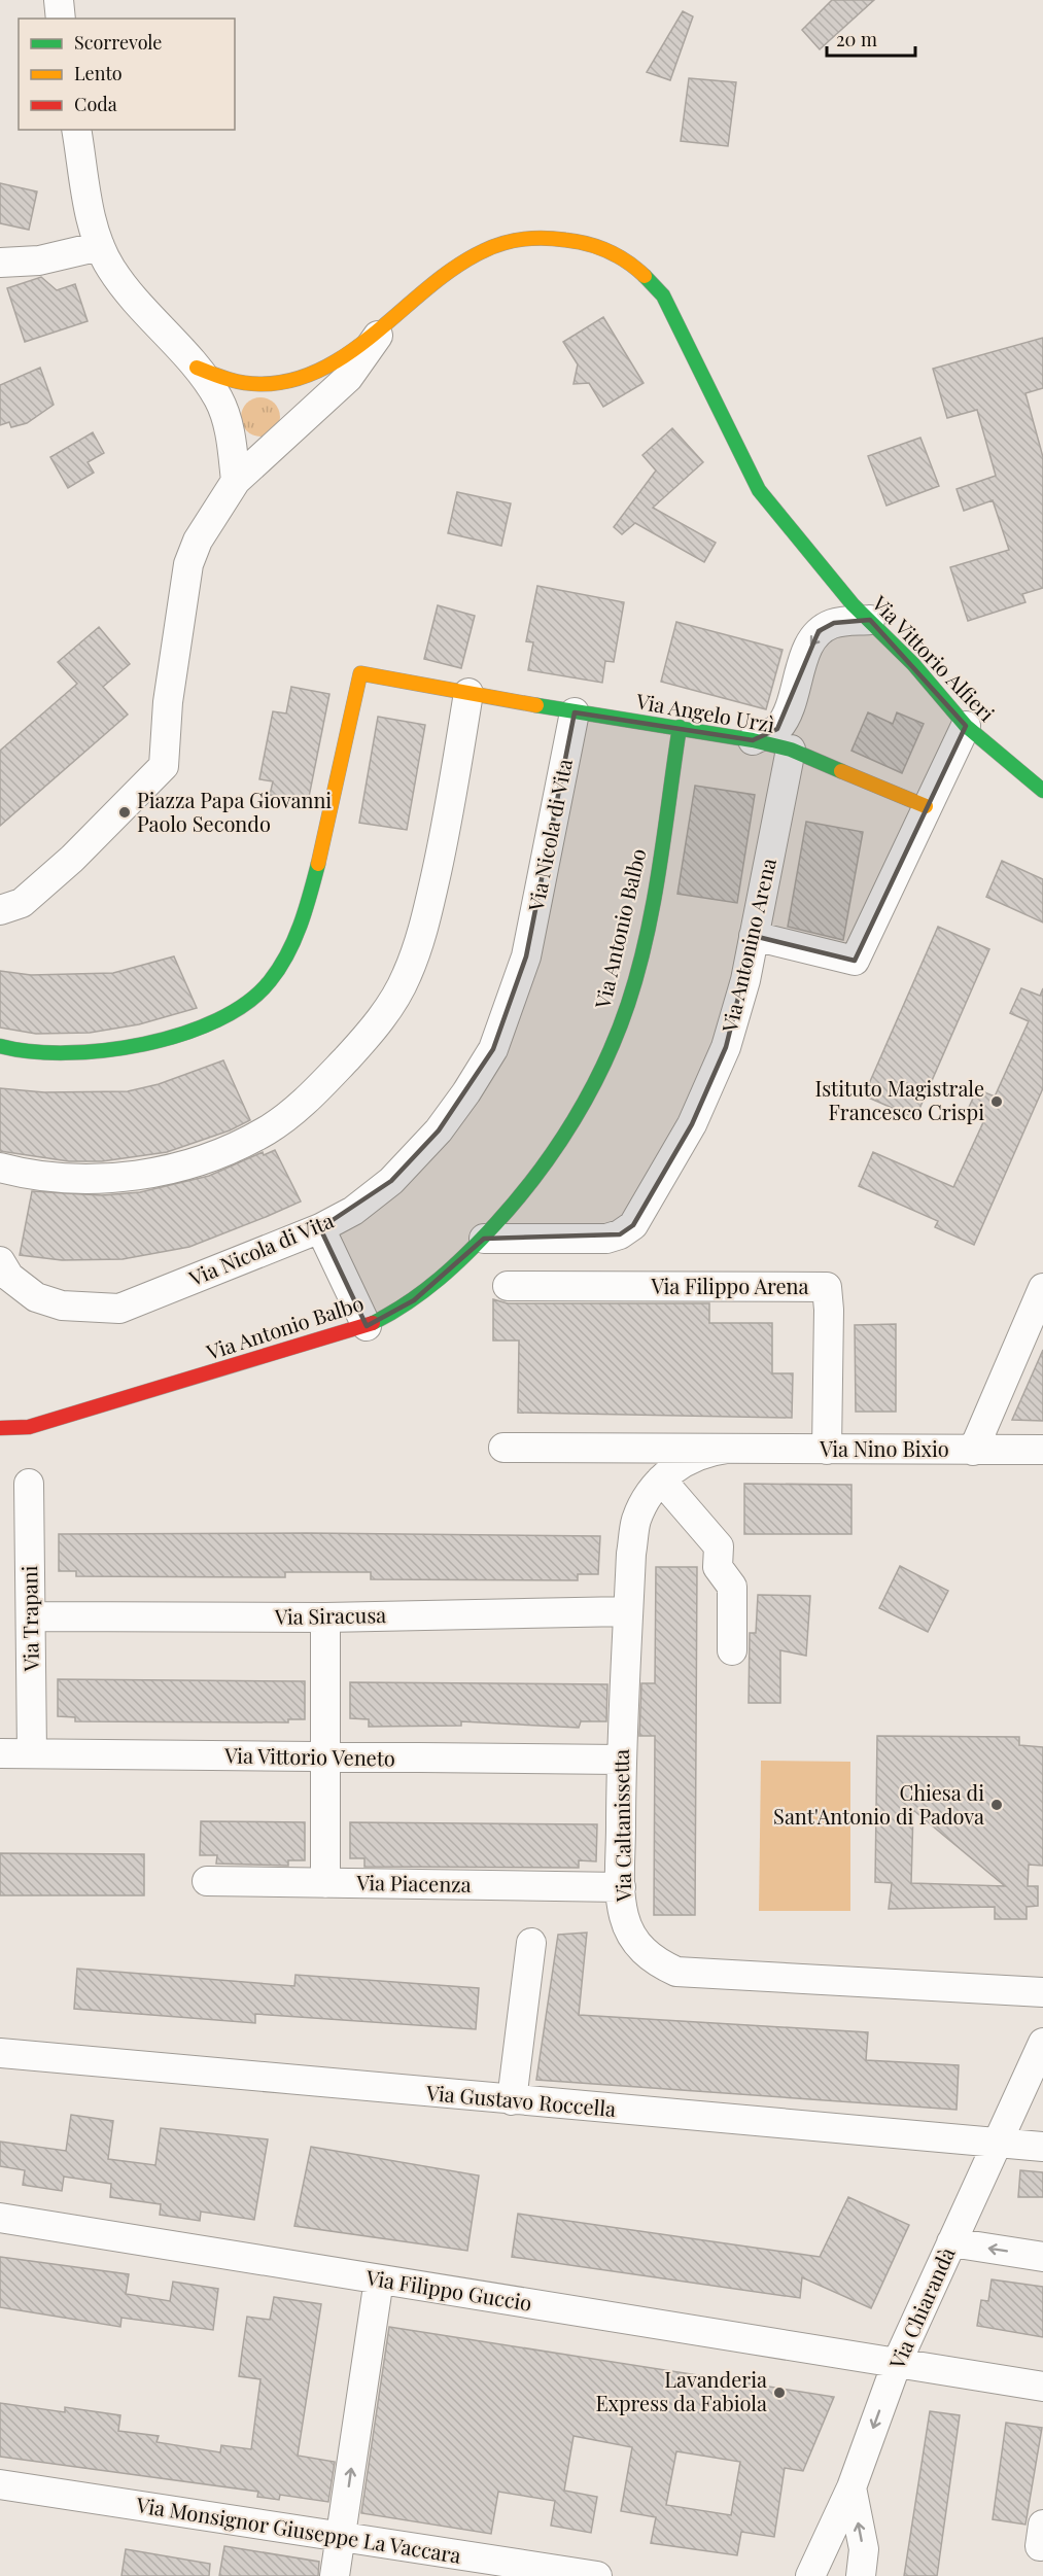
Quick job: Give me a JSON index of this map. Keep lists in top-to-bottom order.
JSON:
{
  "streets": {
    "street": [
      "Via Vittorio Alfieri",
      "Via Angelo Urzì",
      "Via Nicola di Vita",
      "Via Antonio Balbo",
      "Via Antonino Arena",
      "Via Filippo Arena",
      "Via Nino Bixio",
      "Via Siracusa",
      "Via Trapani",
      "Via Vittorio Veneto",
      "Via Caltanissetta",
      "Via Piacenza",
      "Via Gustavo Roccella",
      "Via Filippo Guccio",
      "Via Chiarandà",
      "Via Monsignor Giuseppe La Vaccara"
    ]
  },
  "crossings": [
    ["Via Angelo Urzì", "Via Nicola di Vita"],
    ["Via Angelo Urzì", "Via Antonio Balbo"],
    ["Via Angelo Urzì", "Via Antonino Arena"],
    ["Via Antonio Balbo", "Via Antonino Arena"],
    ["Via Filippo Arena", "Via Nino Bixio"],
    ["Via Nino Bixio", "Via Caltanissetta"],
    ["Via Siracusa", "Via Trapani"],
    ["Via Siracusa", "Via Caltanissetta"],
    ["Via Trapani", "Via Vittorio Veneto"],
    ["Via Vittorio Veneto", "Via Caltanissetta"],
    ["Via Caltanissetta", "Via Piacenza"],
    ["Via Gustavo Roccella", "Via Chiarandà"],
    ["Via Filippo Guccio", "Via Chiarandà"]
  ],
  "places": [
    "Piazza Papa Giovanni Paolo Secondo",
    "Istituto Magistrale Francesco Crispi",
    "Chiesa di Sant'Antonio di Padova",
    "Lavanderia Express da Fabiola"
  ],
  "legend": ["Scorrevole", "Lento", "Coda"],
  "scale_bar": "20 m"
}
